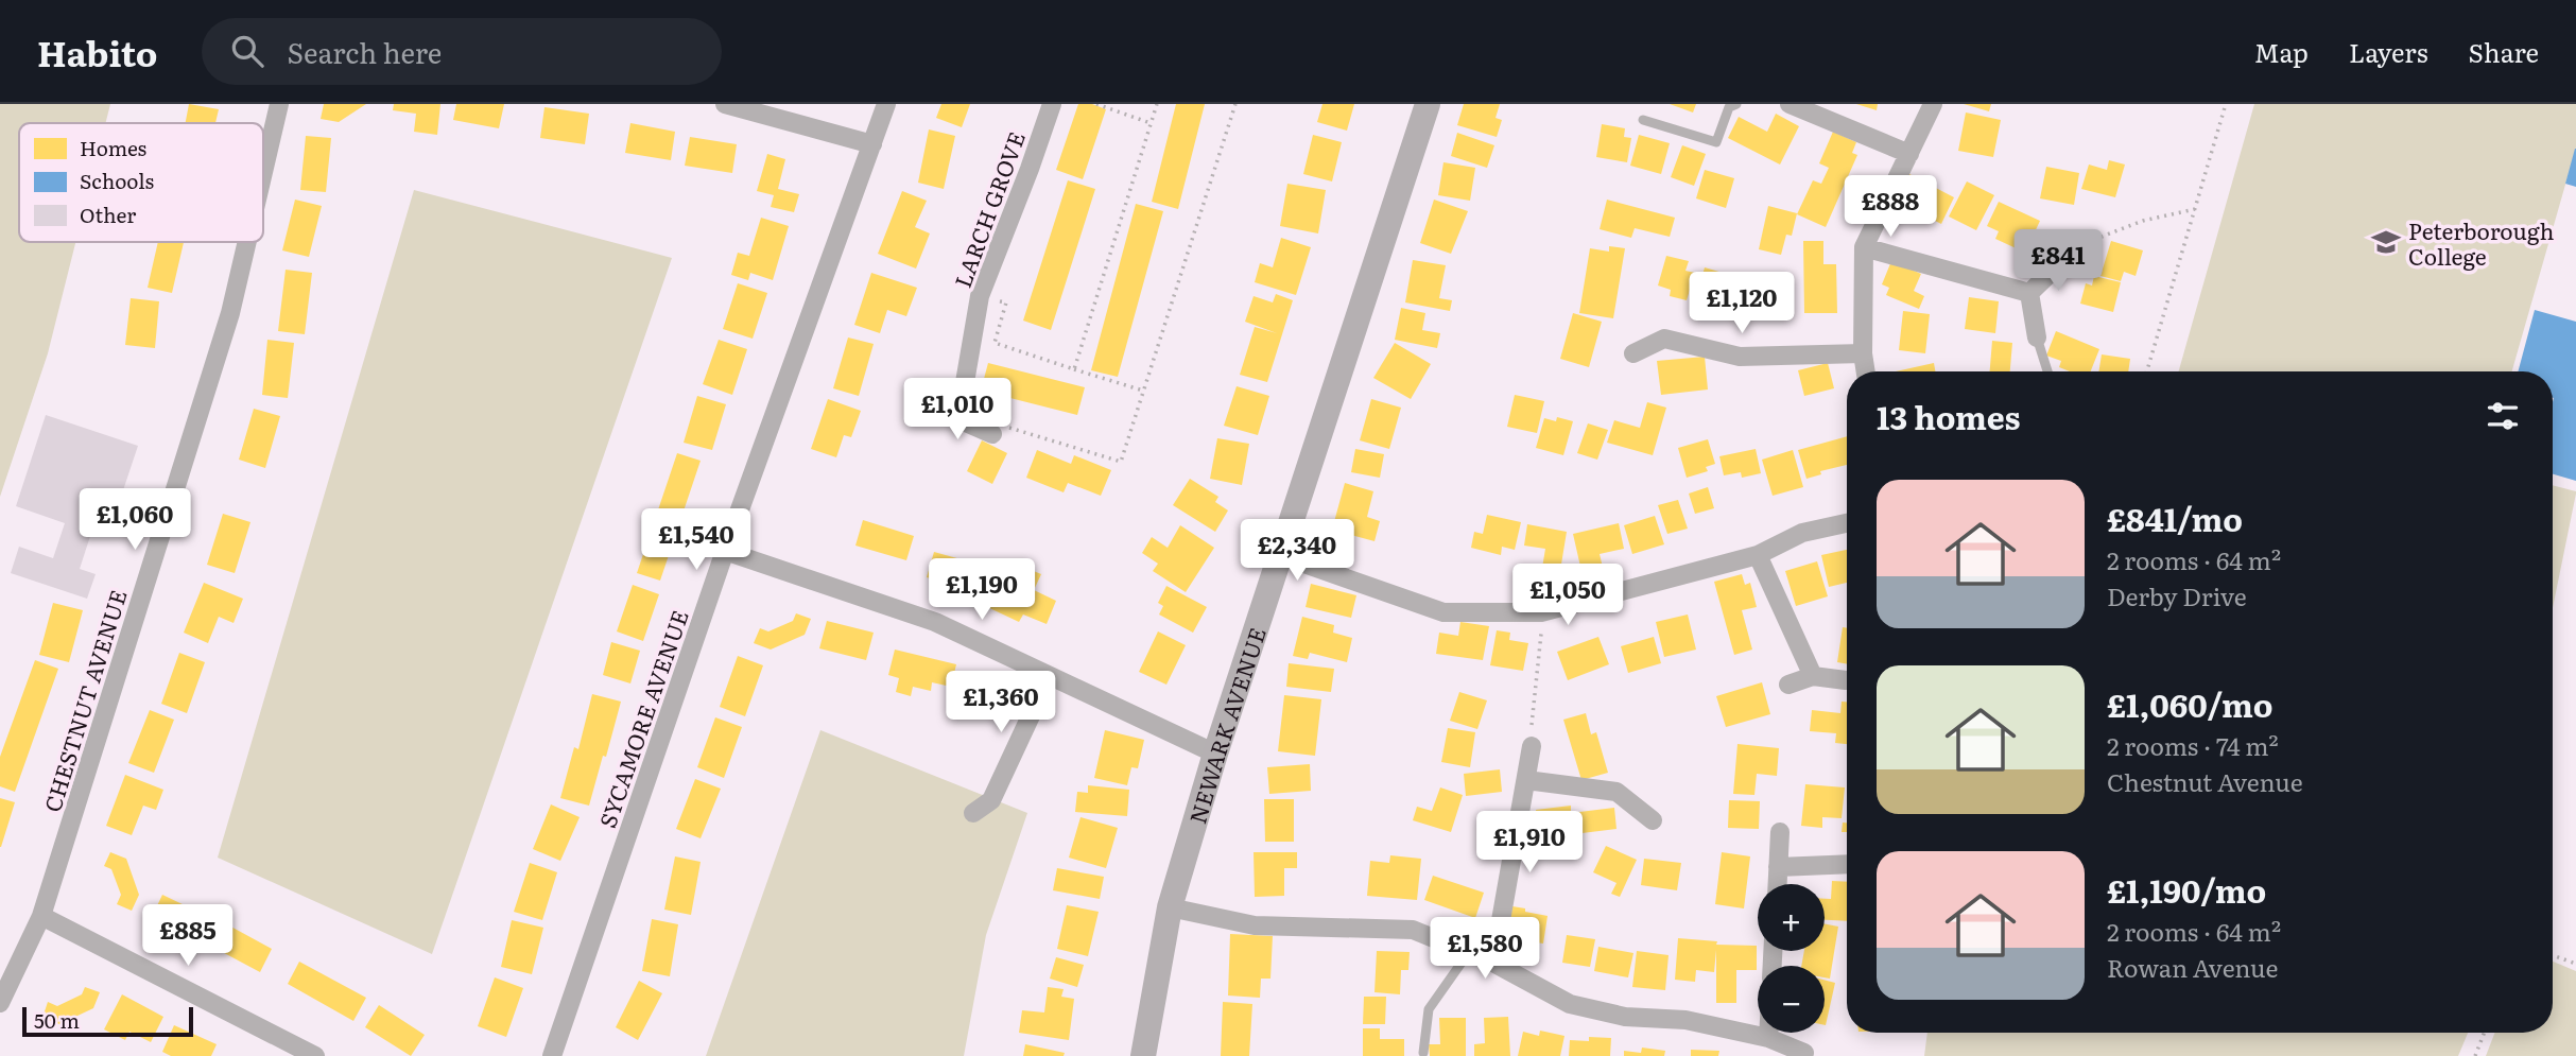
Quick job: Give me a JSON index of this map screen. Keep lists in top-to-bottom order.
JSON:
{
  "streets": {
    "street": [
      "LARCH GROVE",
      "CHESTNUT AVENUE",
      "SYCAMORE AVENUE",
      "NEWARK AVENUE"
    ]
  },
  "places": {
    "school or university": ["Peterborough College"]
  },
  "legend": ["Homes", "Schools", "Other"],
  "scale_bar": "50 m",
  "page": {
    "header": "Habito",
    "search": "Search here",
    "nav": ["Map", "Layers", "Share"],
    "price": [
      "£888",
      "£841",
      "£1,120",
      "£1,010",
      "£1,060",
      "£1,540",
      "£2,340",
      "£1,190",
      "£1,050",
      "£1,360",
      "£1,910",
      "£885",
      "£1,580"
    ],
    "heading": "13 homes",
    "list": [
      {
        "name": "£841/mo",
        "note": "2 rooms · 64 m² · Derby Drive"
      },
      {
        "name": "£1,060/mo",
        "note": "2 rooms · 74 m² · Chestnut Avenue"
      },
      {
        "name": "£1,190/mo",
        "note": "2 rooms · 64 m² · Rowan Avenue"
      }
    ],
    "map_buttons": ["+", "−"],
    "scale": "50 m"
  }
}
